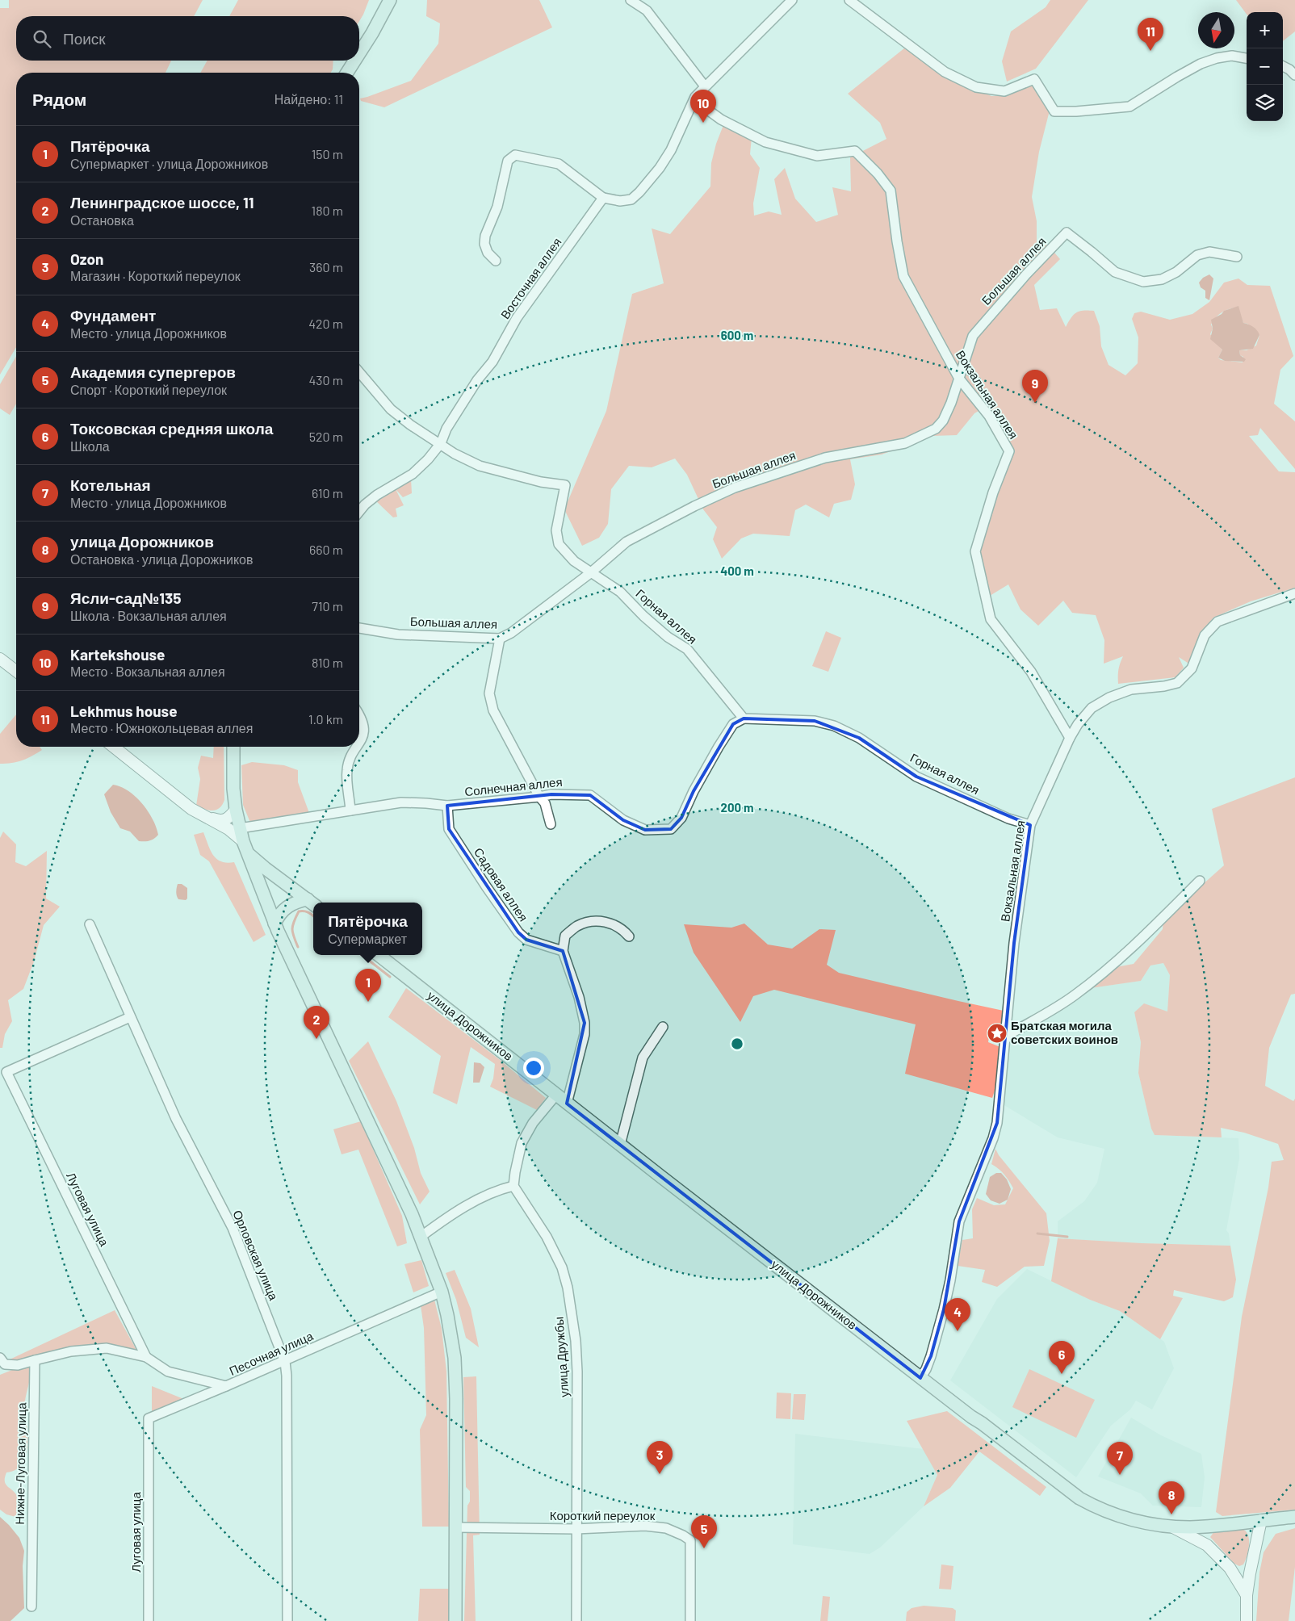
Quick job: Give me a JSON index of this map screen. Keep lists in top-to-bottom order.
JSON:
{
  "streets": {
    "main road": ["улица Дорожников"],
    "street": [
      "Большая аллея",
      "Восточная аллея",
      "Вокзальная аллея",
      "Горная аллея",
      "Солнечная аллея",
      "Садовая аллея",
      "Луговая улица",
      "Орловская улица",
      "Песочная улица",
      "улица Дружбы",
      "Нижне-Луговая улица",
      "Короткий переулок"
    ]
  },
  "crossings": [
    ["Большая аллея", "Вокзальная аллея"],
    ["Большая аллея", "Горная аллея"],
    ["Восточная аллея", "Горная аллея"],
    ["Вокзальная аллея", "Горная аллея"],
    ["Вокзальная аллея", "улица Дорожников"],
    ["Горная аллея", "Солнечная аллея"],
    ["Солнечная аллея", "Садовая аллея"],
    ["Луговая улица", "Орловская улица"],
    ["Луговая улица", "Песочная улица"],
    ["Орловская улица", "Песочная улица"],
    ["Песочная улица", "Нижне-Луговая улица"],
    ["улица Дружбы", "Короткий переулок"]
  ],
  "places": {
    "place": ["Братская могила советских воинов"]
  },
  "north": "bottom",
  "page": {
    "map_buttons": ["+", "−"],
    "search": "Поиск",
    "pins": [
      "11",
      "10",
      "9",
      "1",
      "2",
      "4",
      "6",
      "3",
      "7",
      "8",
      "5"
    ],
    "heading": ["Рядом", "Найдено: 11"],
    "list": [
      {
        "mark": "1",
        "name": "Пятёрочка",
        "note": "Супермаркет · улица Дорожников",
        "value": "150 m"
      },
      {
        "mark": "2",
        "name": "Ленинградское шоссе, 11",
        "note": "Остановка",
        "value": "180 m"
      },
      {
        "mark": "3",
        "name": "Ozon",
        "note": "Магазин · Короткий переулок",
        "value": "360 m"
      },
      {
        "mark": "4",
        "name": "Фундамент",
        "note": "Место · улица Дорожников",
        "value": "420 m"
      },
      {
        "mark": "5",
        "name": "Академия супергеров",
        "note": "Спорт · Короткий переулок",
        "value": "430 m"
      },
      {
        "mark": "6",
        "name": "Токсовская средняя школа",
        "note": "Школа",
        "value": "520 m"
      },
      {
        "mark": "7",
        "name": "Котельная",
        "note": "Место · улица Дорожников",
        "value": "610 m"
      },
      {
        "mark": "8",
        "name": "улица Дорожников",
        "note": "Остановка · улица Дорожников",
        "value": "660 m"
      },
      {
        "mark": "9",
        "name": "Ясли-сад№135",
        "note": "Школа · Вокзальная аллея",
        "value": "710 m"
      },
      {
        "mark": "10",
        "name": "Kartekshouse",
        "note": "Место · Вокзальная аллея",
        "value": "810 m"
      },
      {
        "mark": "11",
        "name": "Lekhmus house",
        "note": "Место · Южнокольцевая аллея",
        "value": "1.0 km"
      }
    ],
    "popup": ["Пятёрочка", "Супермаркет"]
  },
  "rings": ["600 m", "400 m", "200 m"]
}
